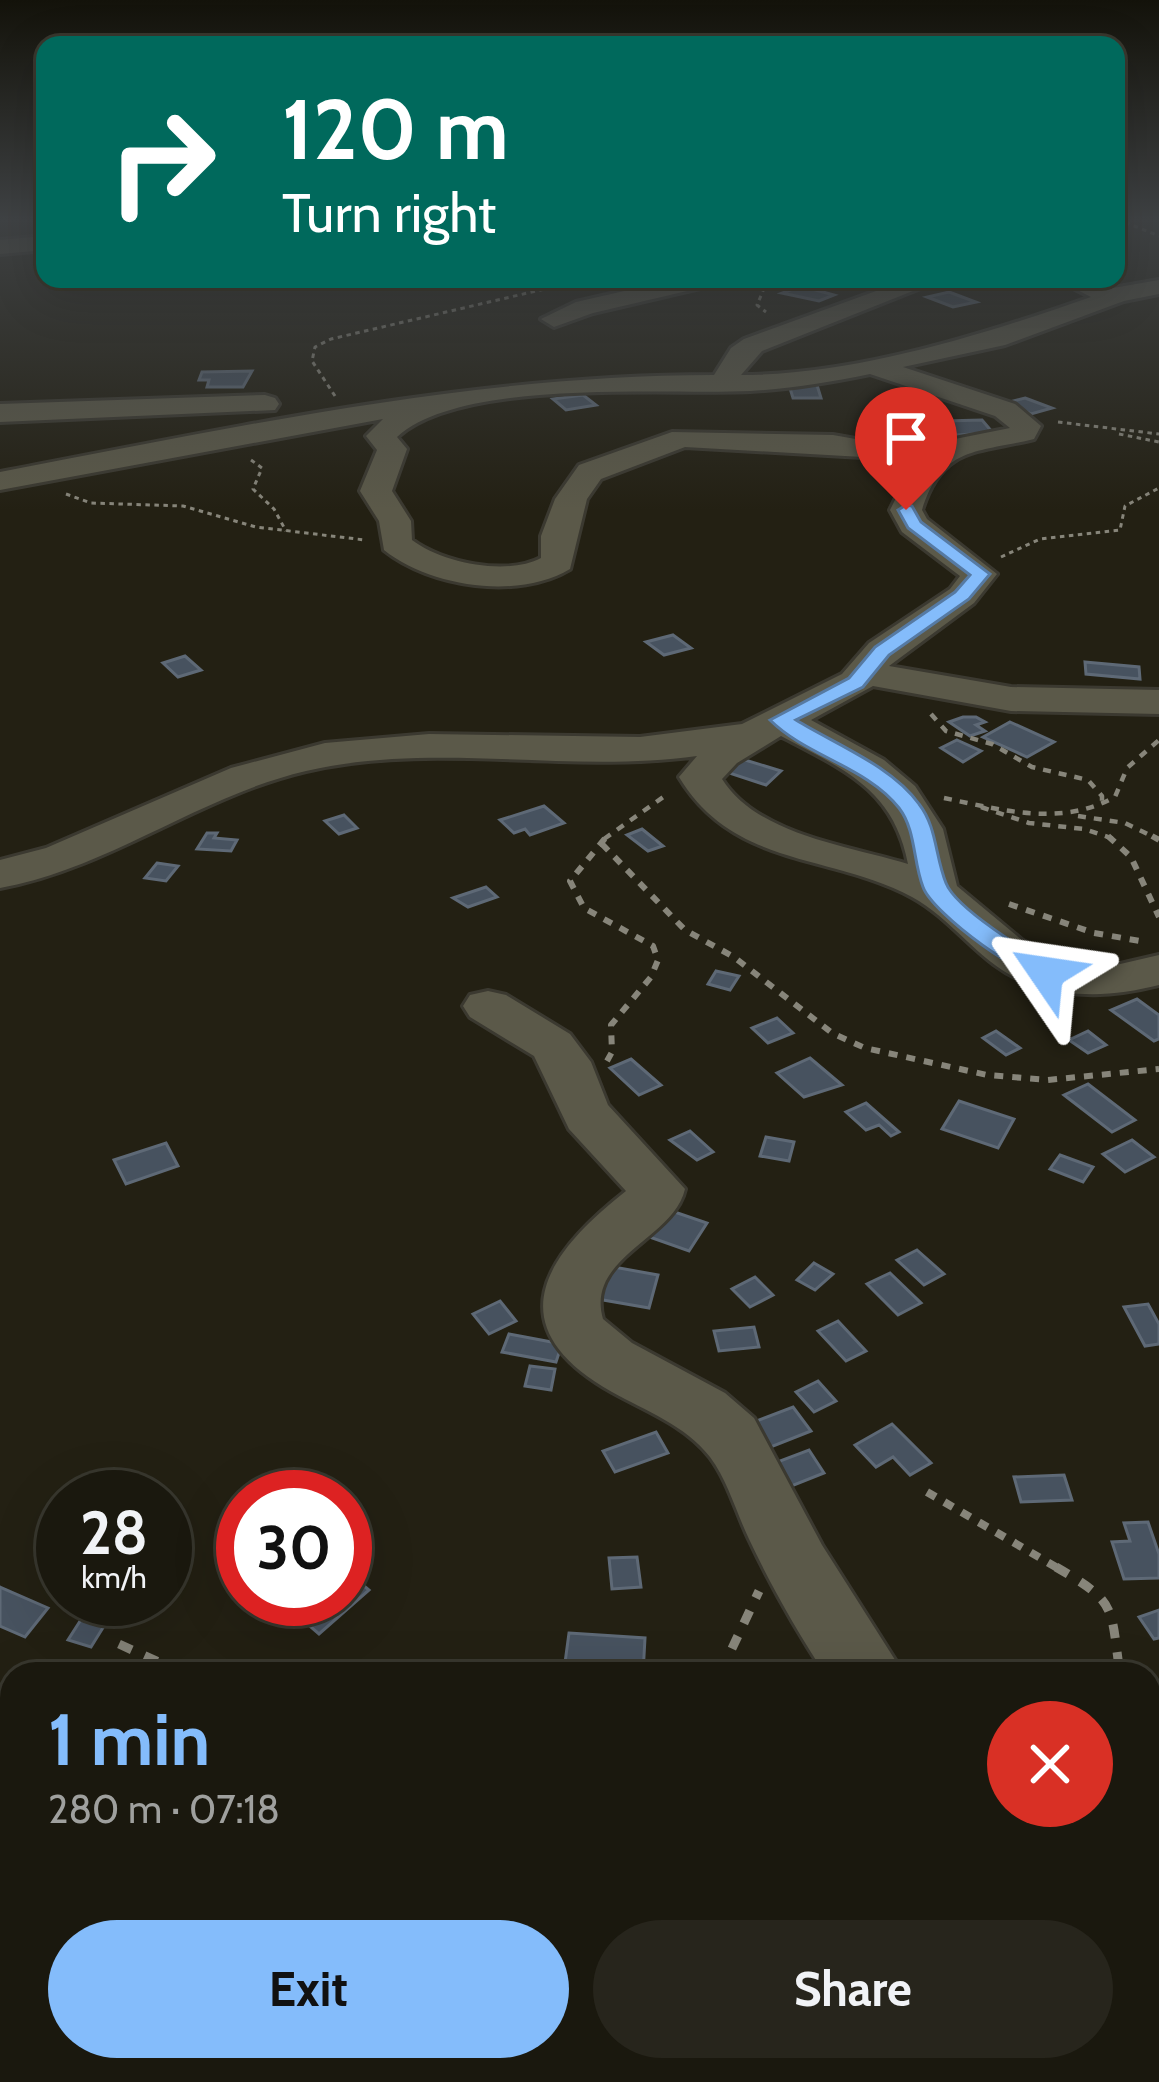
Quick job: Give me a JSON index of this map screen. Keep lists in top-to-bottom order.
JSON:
{
  "page": {
    "turn": ["120 m", "Turn right"],
    "speed": "28 km/h",
    "limit": "30",
    "heading": ["1 min", "280 m · 07:18"],
    "buttons": ["Exit", "Share"]
  }
}
